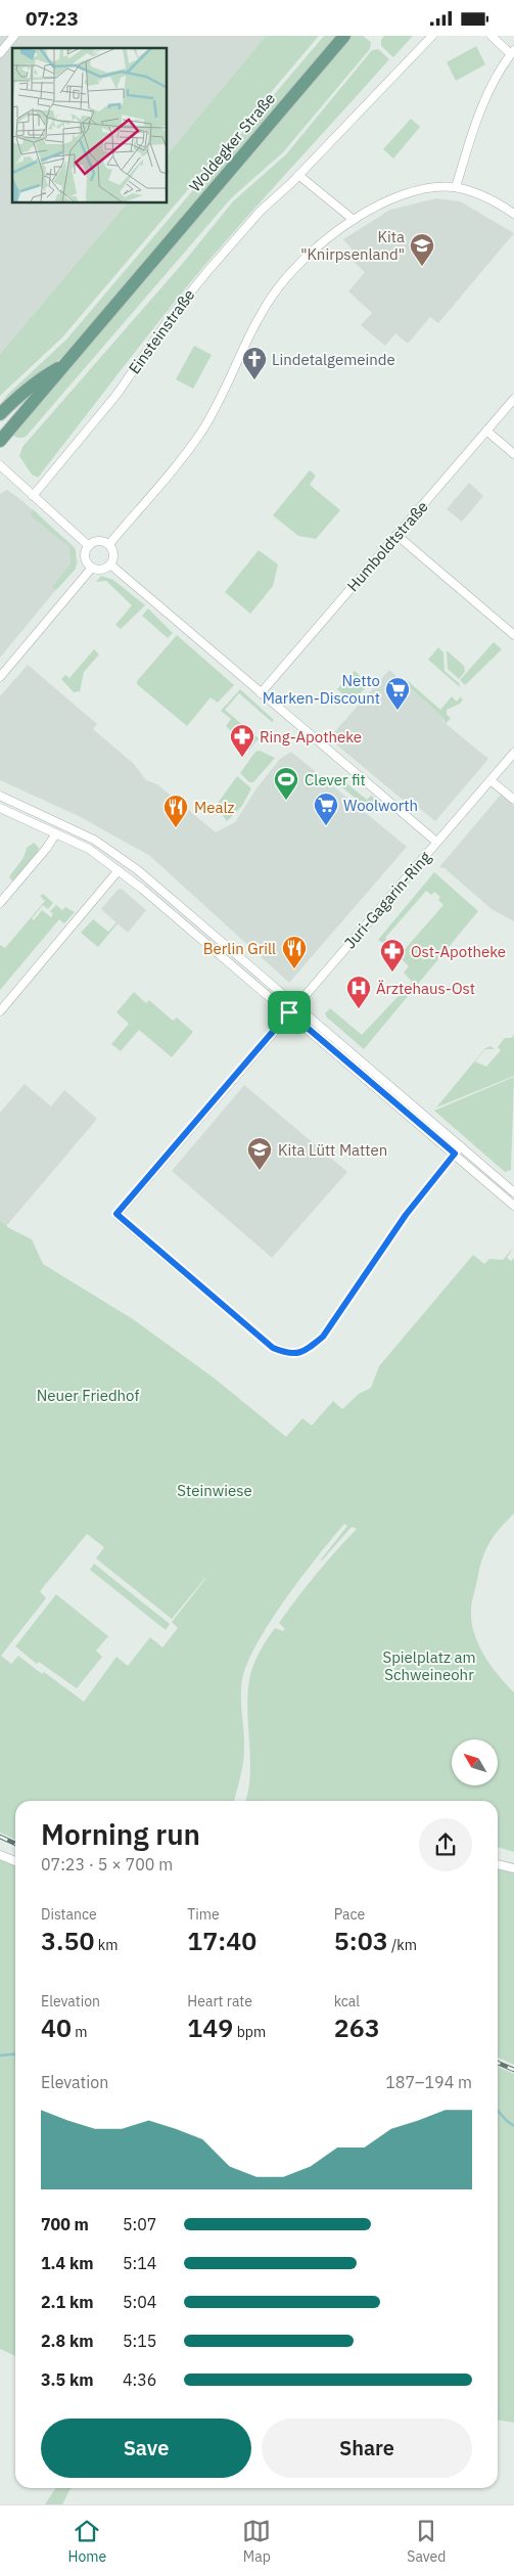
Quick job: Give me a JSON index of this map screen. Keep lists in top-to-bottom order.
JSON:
{
  "streets": {
    "main road": ["Woldegker Straße"],
    "street": ["Einsteinstraße", "Humboldtstraße", "Juri-Gagarin-Ring"]
  },
  "crossings": [
    ["Humboldtstraße", "Juri-Gagarin-Ring"]
  ],
  "parks": ["Neuer Friedhof", "Steinwiese", "Spielplatz am Schweineohr"],
  "places": {
    "school or university": ["Kita \"Knirpsenland\"", "Kita Lütt Matten"],
    "church": ["Lindetalgemeinde"],
    "supermarket": ["Netto Marken-Discount", "Woolworth"],
    "pharmacy": ["Ring-Apotheke", "Ost-Apotheke"],
    "sports": ["Clever fit"],
    "restaurant": ["Mealz", "Berlin Grill"],
    "hospital": ["Ärztehaus-Ost"]
  },
  "north": "top left",
  "page": {
    "status": "07:23",
    "heading": ["Morning run", "07:23 · 5 × 700 m"],
    "stats": [
      ["Distance", "3.50 km"],
      ["Time", "17:40"],
      ["Pace", "5:03 /km"],
      ["Elevation", "40 m"],
      ["Heart rate", "149 bpm"],
      ["kcal", "263"]
    ],
    "chart": ["Elevation", "187–194 m"],
    "list": [
      {
        "name": "700 m",
        "note": "5:07"
      },
      {
        "name": "1.4 km",
        "note": "5:14"
      },
      {
        "name": "2.1 km",
        "note": "5:04"
      },
      {
        "name": "2.8 km",
        "note": "5:15"
      },
      {
        "name": "3.5 km",
        "note": "4:36"
      }
    ],
    "buttons": ["Save", "Share"],
    "tabs": ["Home", "Map", "Saved"]
  }
}
